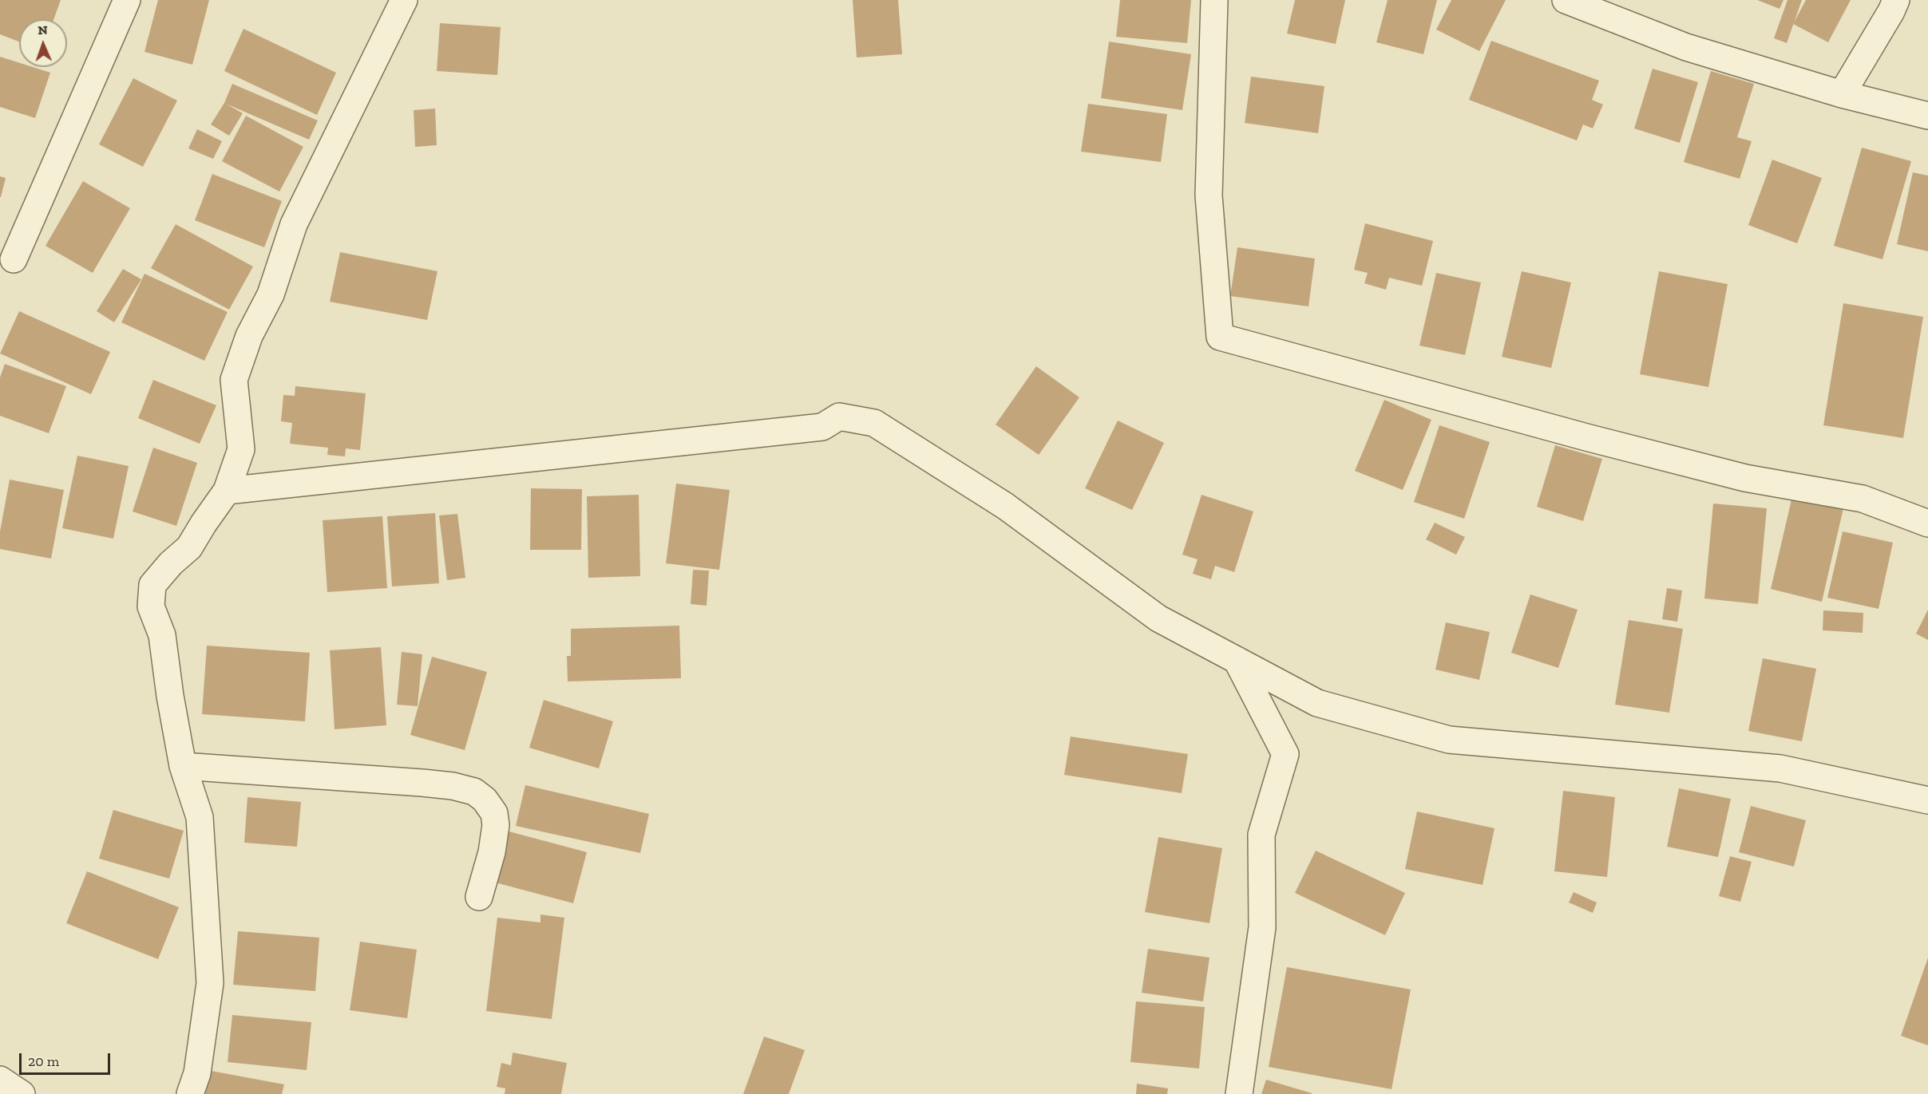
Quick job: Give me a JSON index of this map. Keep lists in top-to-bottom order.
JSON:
{
  "scale_bar": "20 m",
  "north": "top"
}
